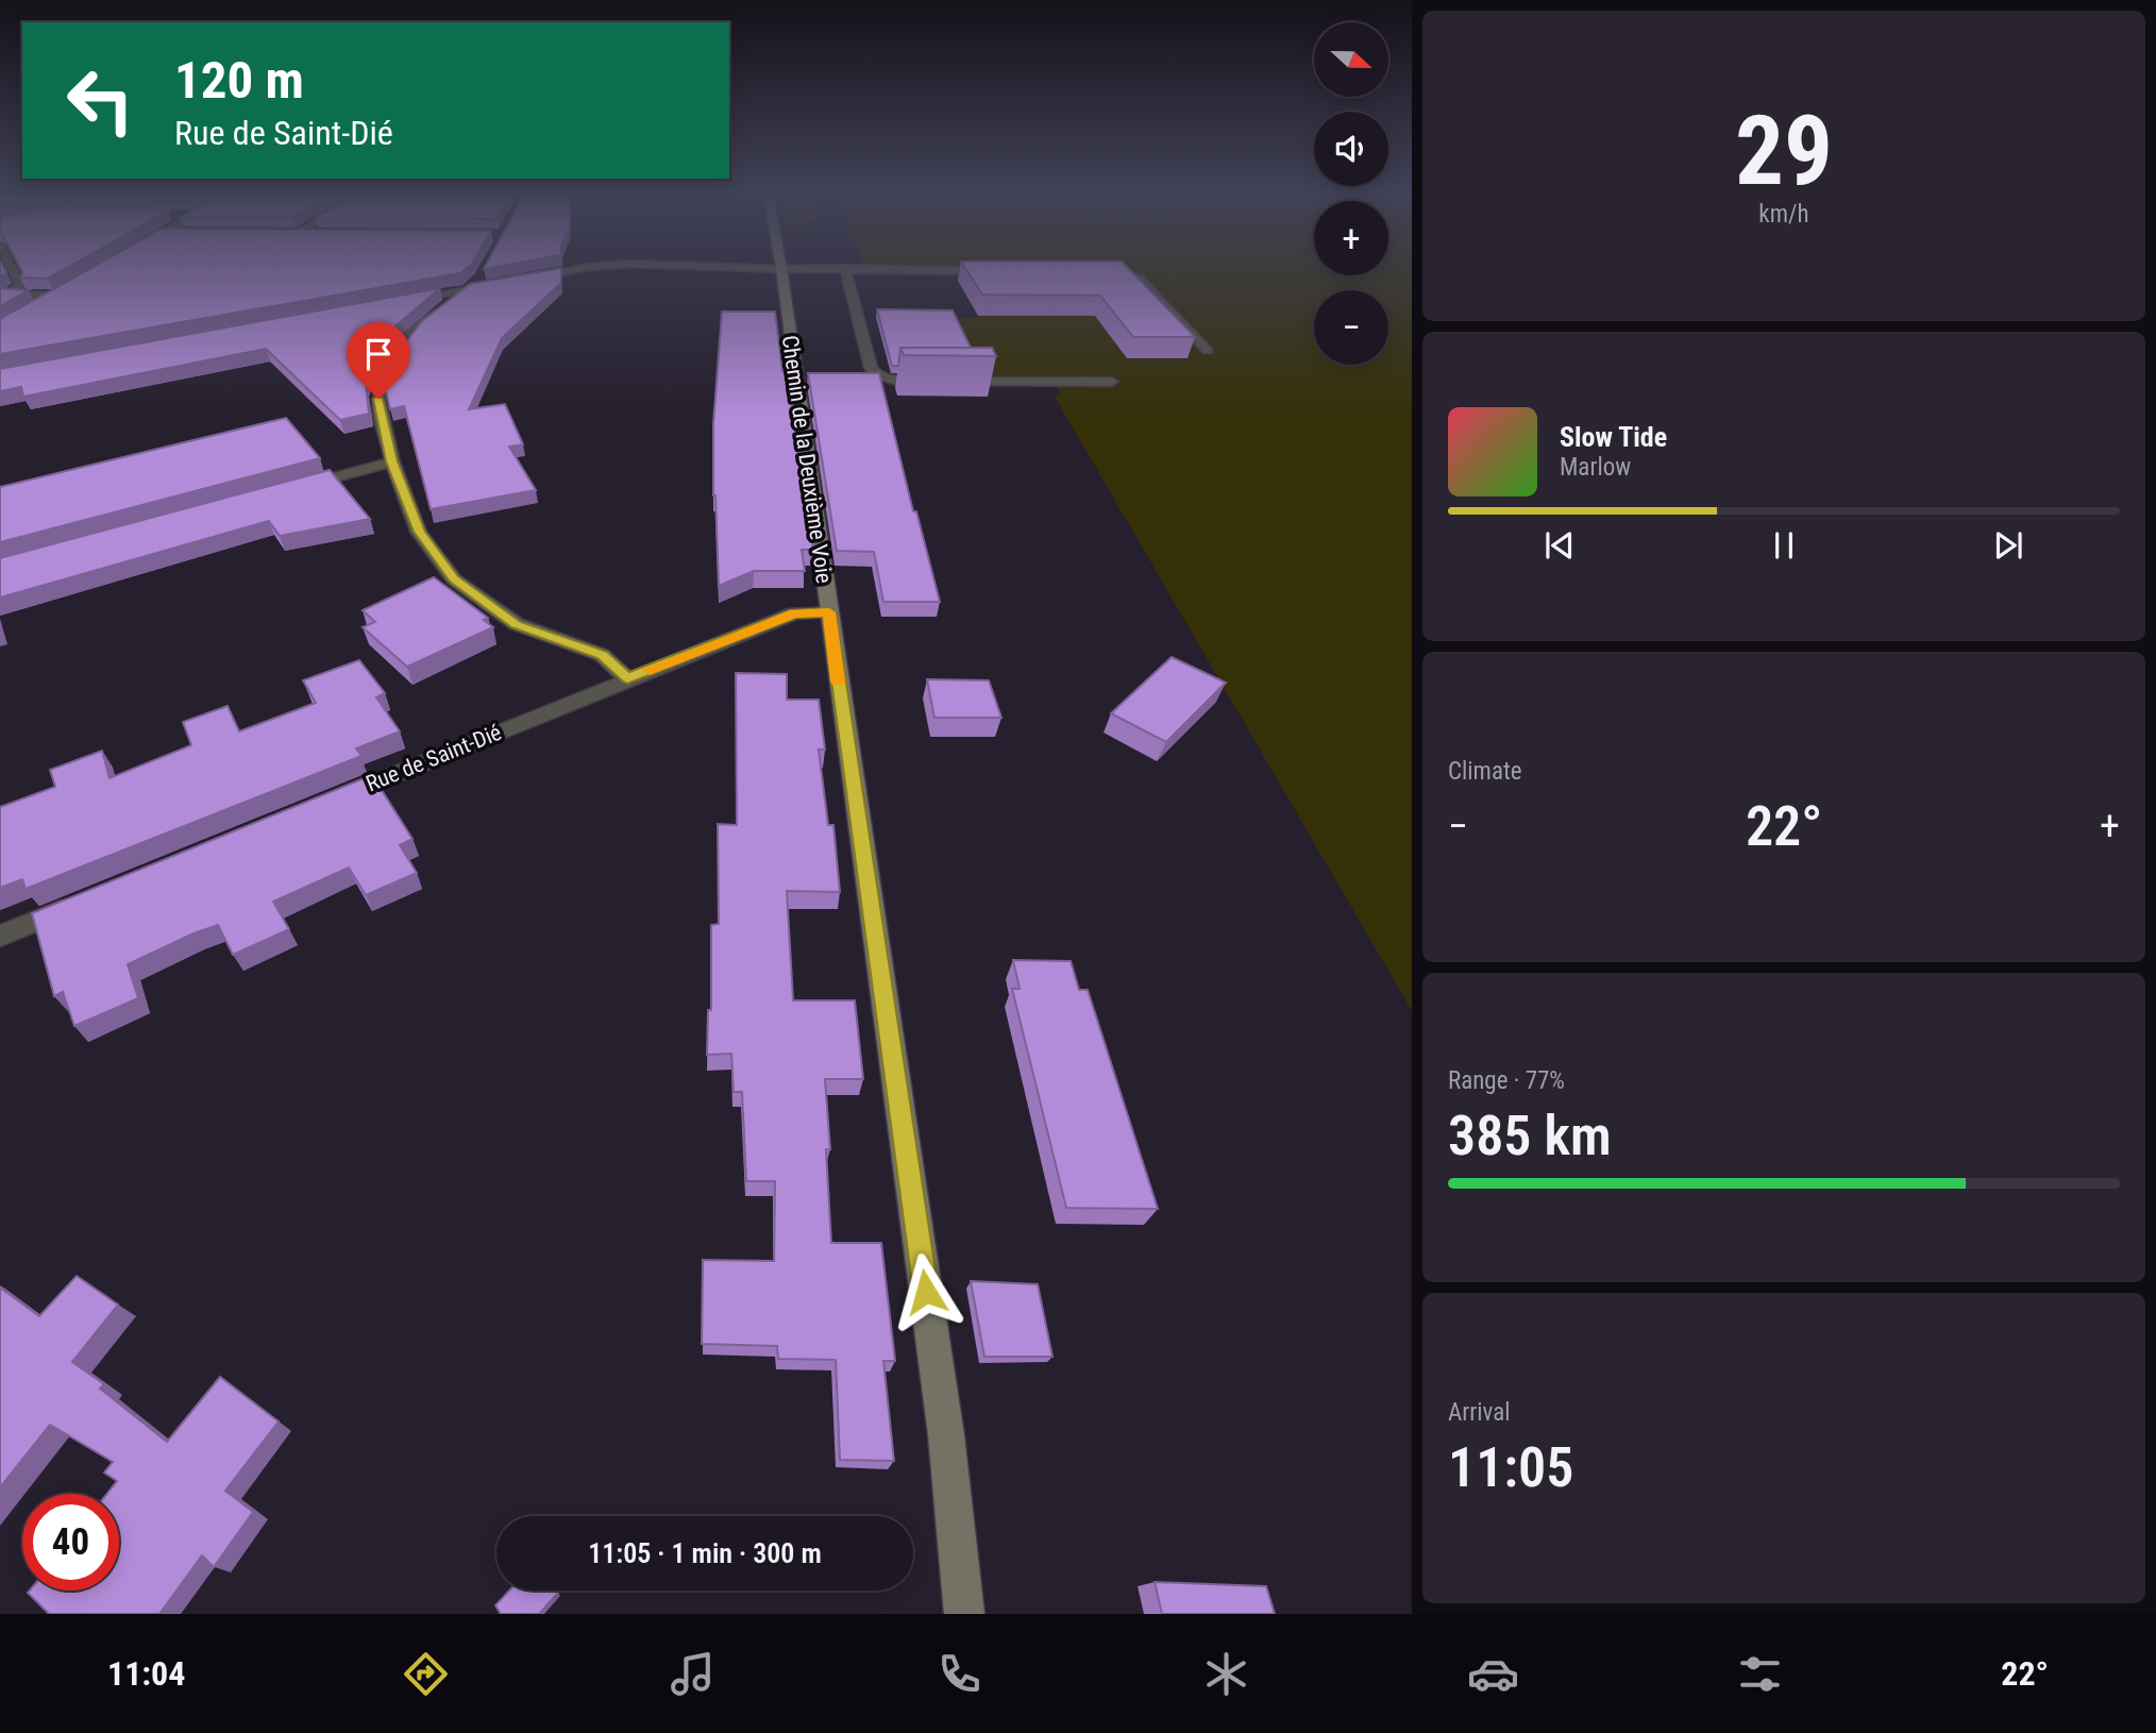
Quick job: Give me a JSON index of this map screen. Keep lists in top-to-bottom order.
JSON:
{
  "streets": {
    "street": ["Chemin de la Deuxième Voie", "Rue de Saint-Dié"]
  },
  "crossings": [
    ["Chemin de la Deuxième Voie", "Rue de Saint-Dié"]
  ],
  "north": "right",
  "page": {
    "tile": [
      ["29", "km/h"],
      "Climate",
      ["Range · 77%", "385 km"],
      ["Arrival", "11:05"]
    ],
    "map_buttons": ["+", "−"],
    "turn": ["120 m", "Rue de Saint-Dié"],
    "song": ["Slow Tide", "Marlow"],
    "heat": ["−", "22°", "+"],
    "limit": "40",
    "trip": "11:05 · 1 min · 300 m",
    "tabs": ["11:04", "22°"]
  }
}
